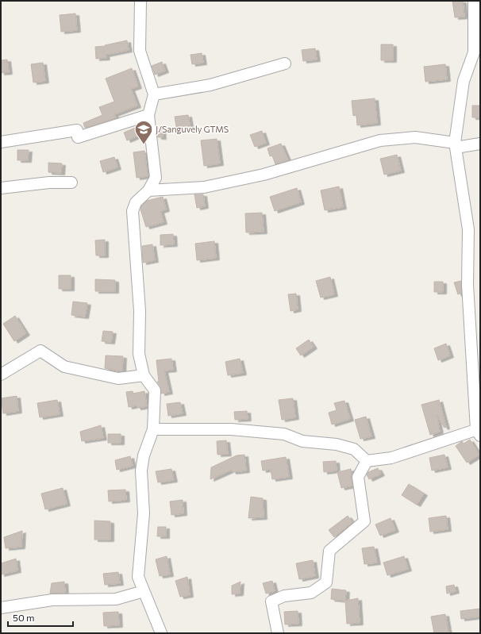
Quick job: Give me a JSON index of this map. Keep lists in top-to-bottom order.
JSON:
{
  "places": {
    "school or university": ["J/Sanguvely GTMS"]
  },
  "scale_bar": "50 m"
}
